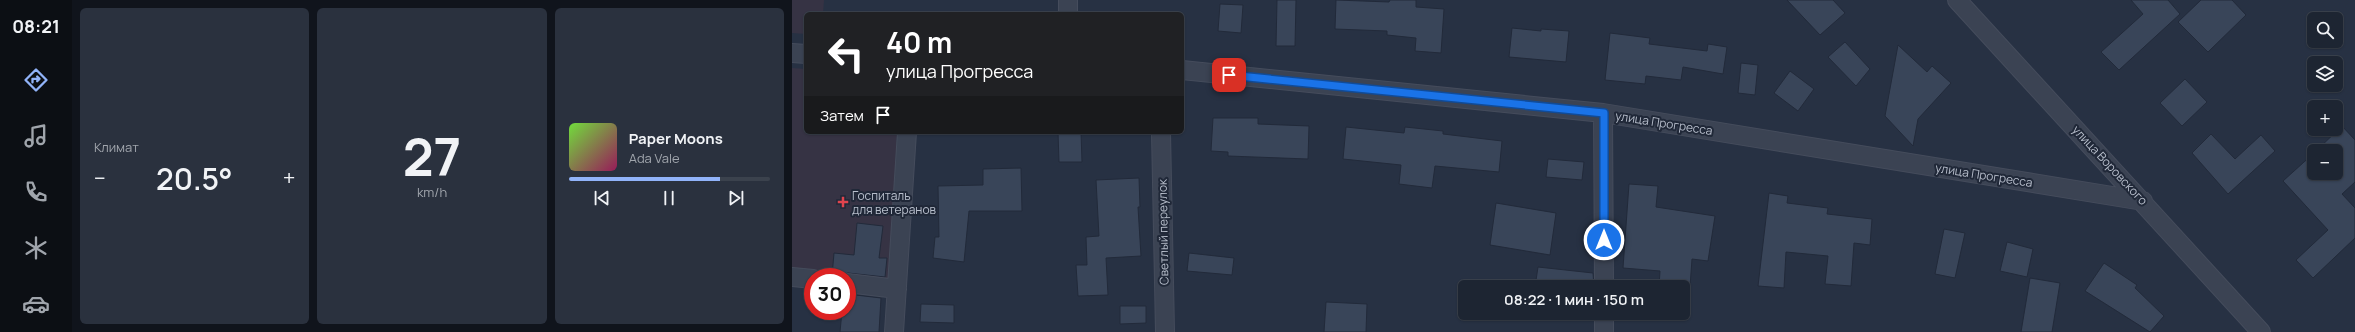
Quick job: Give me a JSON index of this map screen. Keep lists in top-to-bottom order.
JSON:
{
  "streets": {
    "street": ["улица Прогресса", "улица Воровского", "Светлый переулок"]
  },
  "crossings": [
    ["улица Прогресса", "улица Воровского"]
  ],
  "places": {
    "health": ["Госпиталь для ветеранов"]
  },
  "page": {
    "tabs": "08:21",
    "tile": [
      "Климат",
      ["27", "km/h"]
    ],
    "map_buttons": ["+", "−"],
    "turn": ["40 m", "улица Прогресса"],
    "then": "Затем",
    "song": ["Paper Moons", "Ada Vale"],
    "heat": ["−", "20.5°", "+"],
    "limit": "30",
    "trip": "08:22 · 1 мин · 150 m"
  }
}
